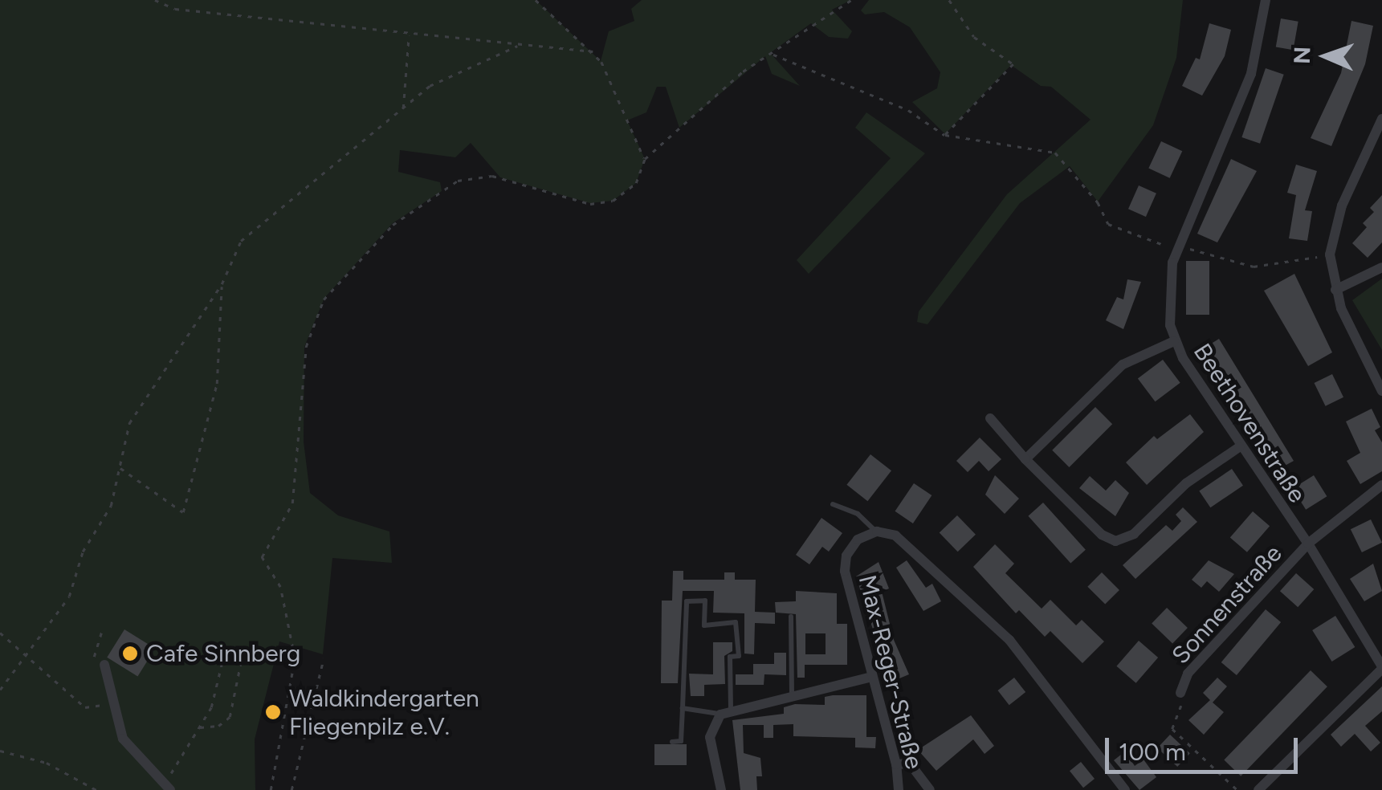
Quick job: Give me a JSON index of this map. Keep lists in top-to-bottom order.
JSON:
{
  "streets": {
    "street": ["Beethovenstraße", "Sonnenstraße", "Max-Reger-Straße"]
  },
  "crossings": [
    ["Beethovenstraße", "Sonnenstraße"]
  ],
  "places": ["Cafe Sinnberg", "Waldkindergarten Fliegenpilz e.V."],
  "scale_bar": "100 m",
  "north": "left"
}
